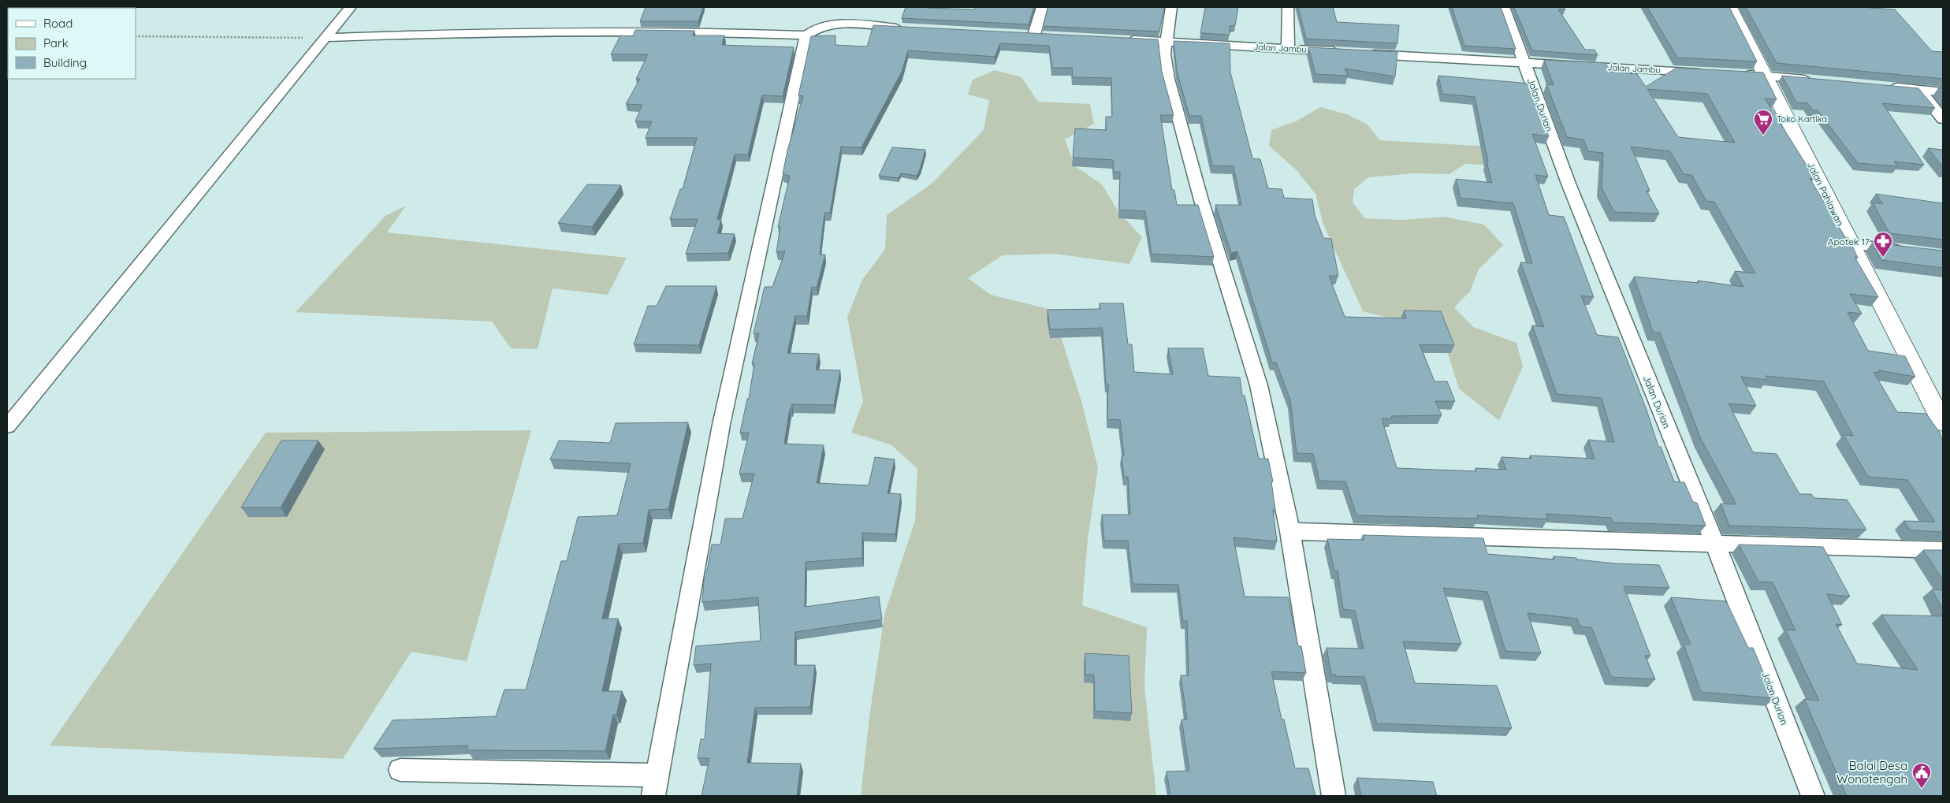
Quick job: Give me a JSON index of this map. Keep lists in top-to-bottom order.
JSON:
{
  "streets": {
    "main road": ["Jalan Pahlawan"],
    "street": ["Jalan Jambu", "Jalan Durian"]
  },
  "crossings": [
    ["Jalan Jambu", "Jalan Durian"]
  ],
  "places": {
    "supermarket": ["Toko Kartika"],
    "pharmacy": ["Apotek 17"],
    "public building": ["Balai Desa Wonotengah"]
  },
  "legend": ["Road", "Park", "Building"]
}
